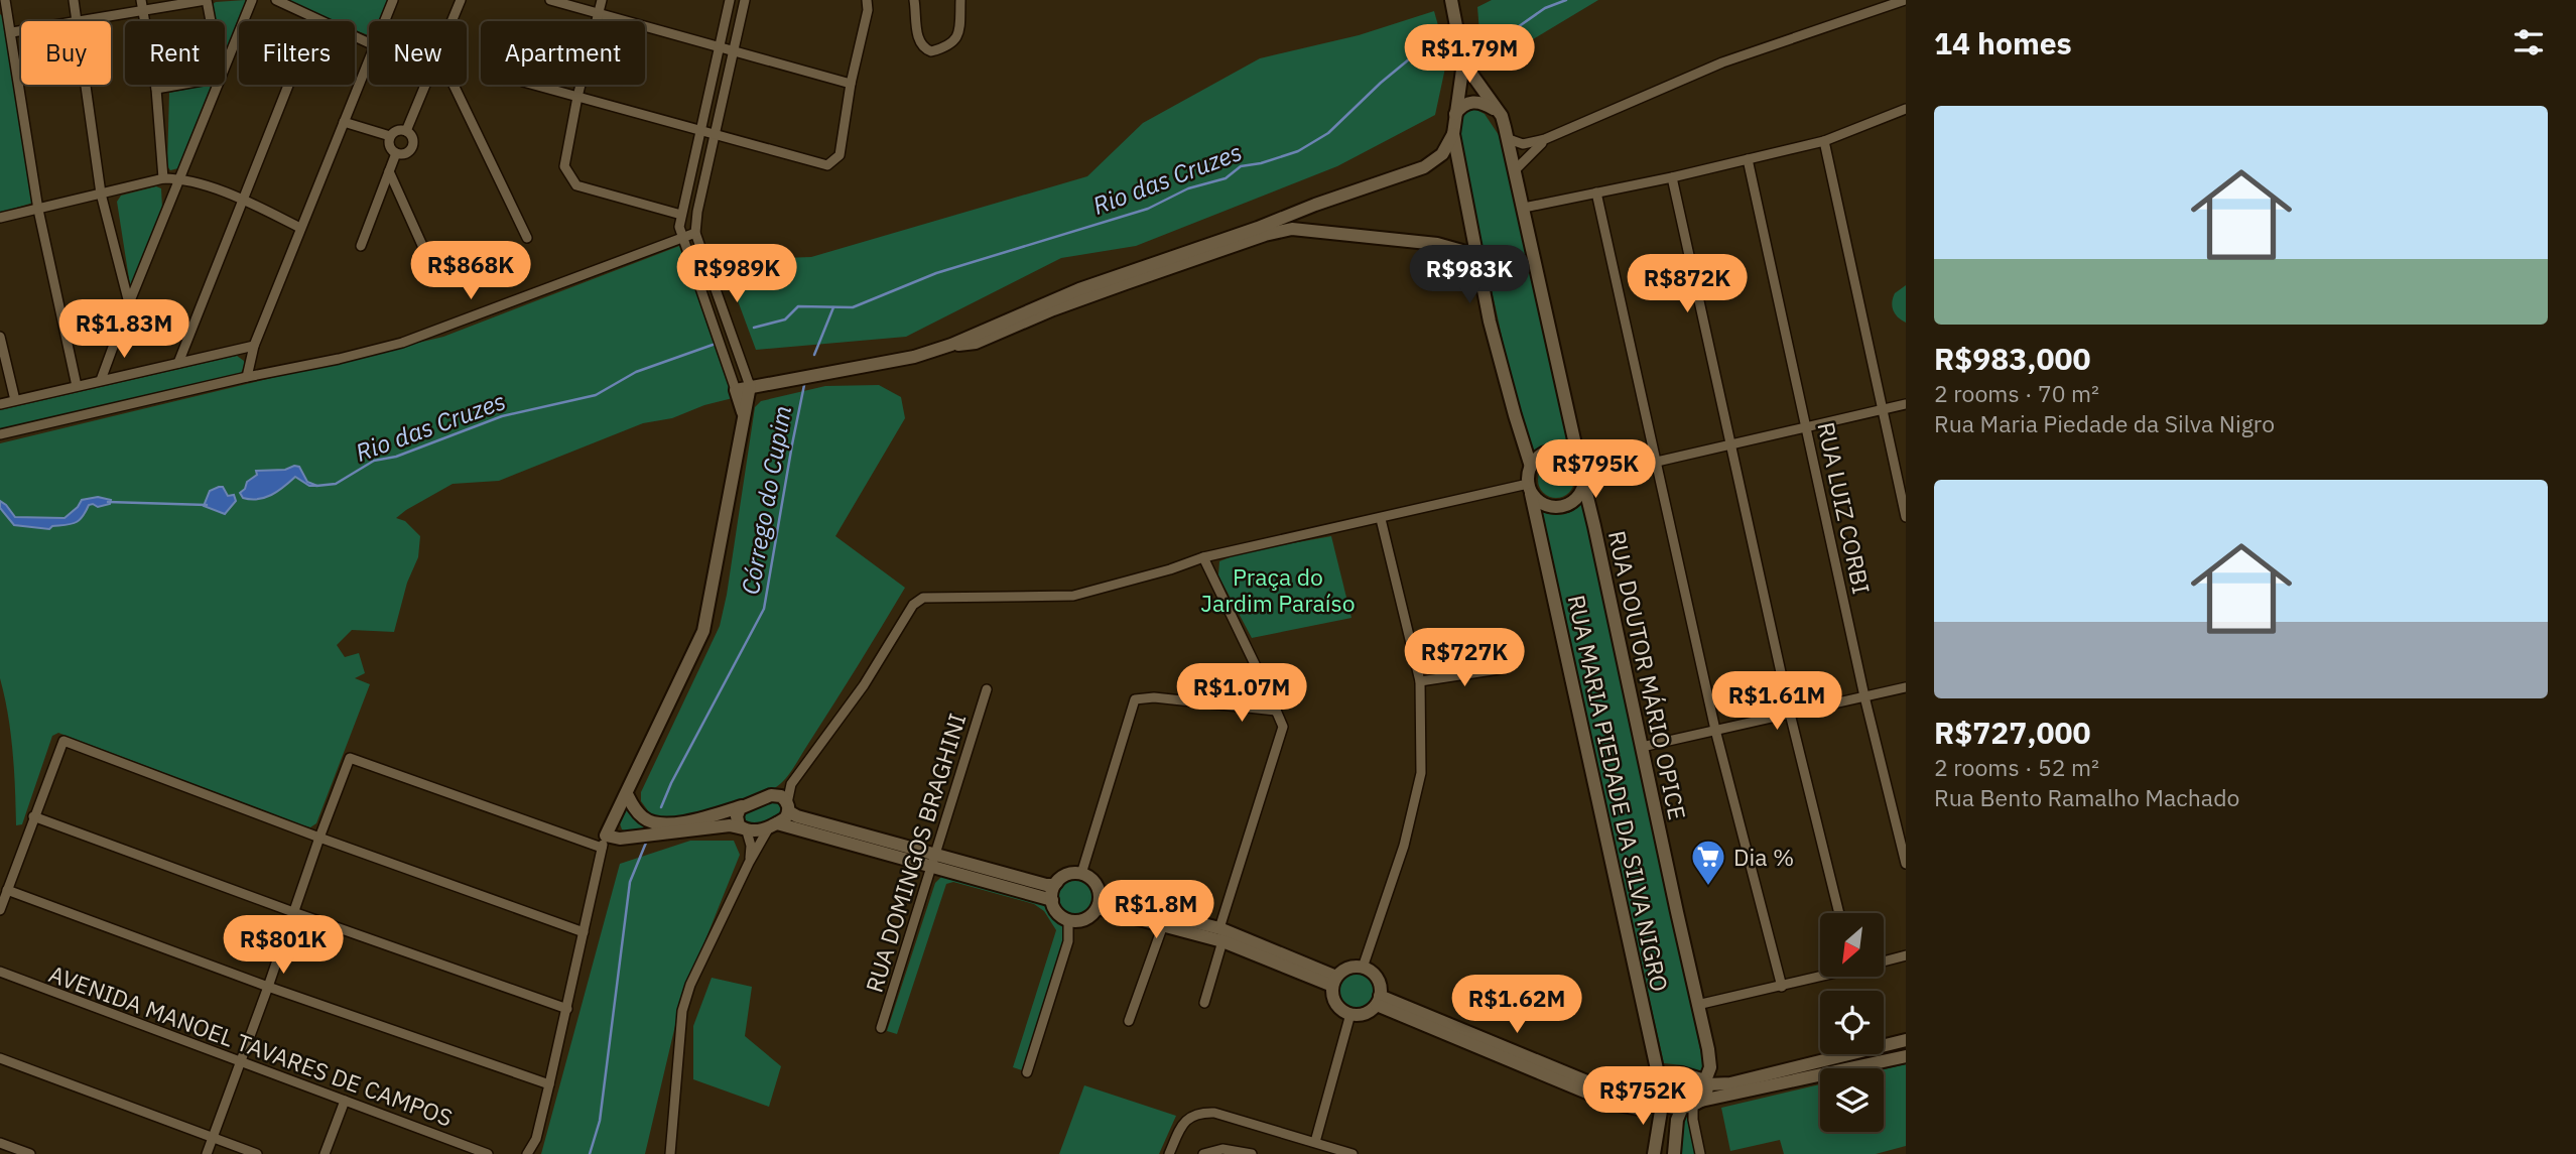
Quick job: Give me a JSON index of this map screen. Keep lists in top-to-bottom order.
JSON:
{
  "streets": {
    "street": [
      "RUA LUIZ CORBI",
      "RUA DOUTOR MÁRIO OPICE",
      "RUA MARIA PIEDADE DA SILVA NIGRO",
      "RUA DOMINGOS BRAGHINI",
      "AVENIDA MANOEL TAVARES DE CAMPOS"
    ]
  },
  "crossings": [
    ["RUA DOUTOR MÁRIO OPICE", "RUA MARIA PIEDADE DA SILVA NIGRO"]
  ],
  "water": ["Rio das Cruzes", "Córrego do Cupim"],
  "parks": ["Praça do Jardim Paraíso"],
  "places": {
    "supermarket": ["Dia %"]
  },
  "north": "bottom left",
  "page": {
    "heading": "14 homes",
    "chip": [
      "Buy",
      "Rent",
      "Filters",
      "New",
      "Apartment"
    ],
    "price": [
      "R$1.79M",
      "R$868K",
      "R$989K",
      "R$983K",
      "R$872K",
      "R$1.83M",
      "R$795K",
      "R$727K",
      "R$1.07M",
      "R$1.61M",
      "R$1.8M",
      "R$801K",
      "R$1.62M",
      "R$752K"
    ],
    "list": [
      {
        "name": "R$983,000",
        "note": "2 rooms · 70 m² · Rua Maria Piedade da Silva Nigro"
      },
      {
        "name": "R$727,000",
        "note": "2 rooms · 52 m² · Rua Bento Ramalho Machado"
      }
    ]
  }
}
